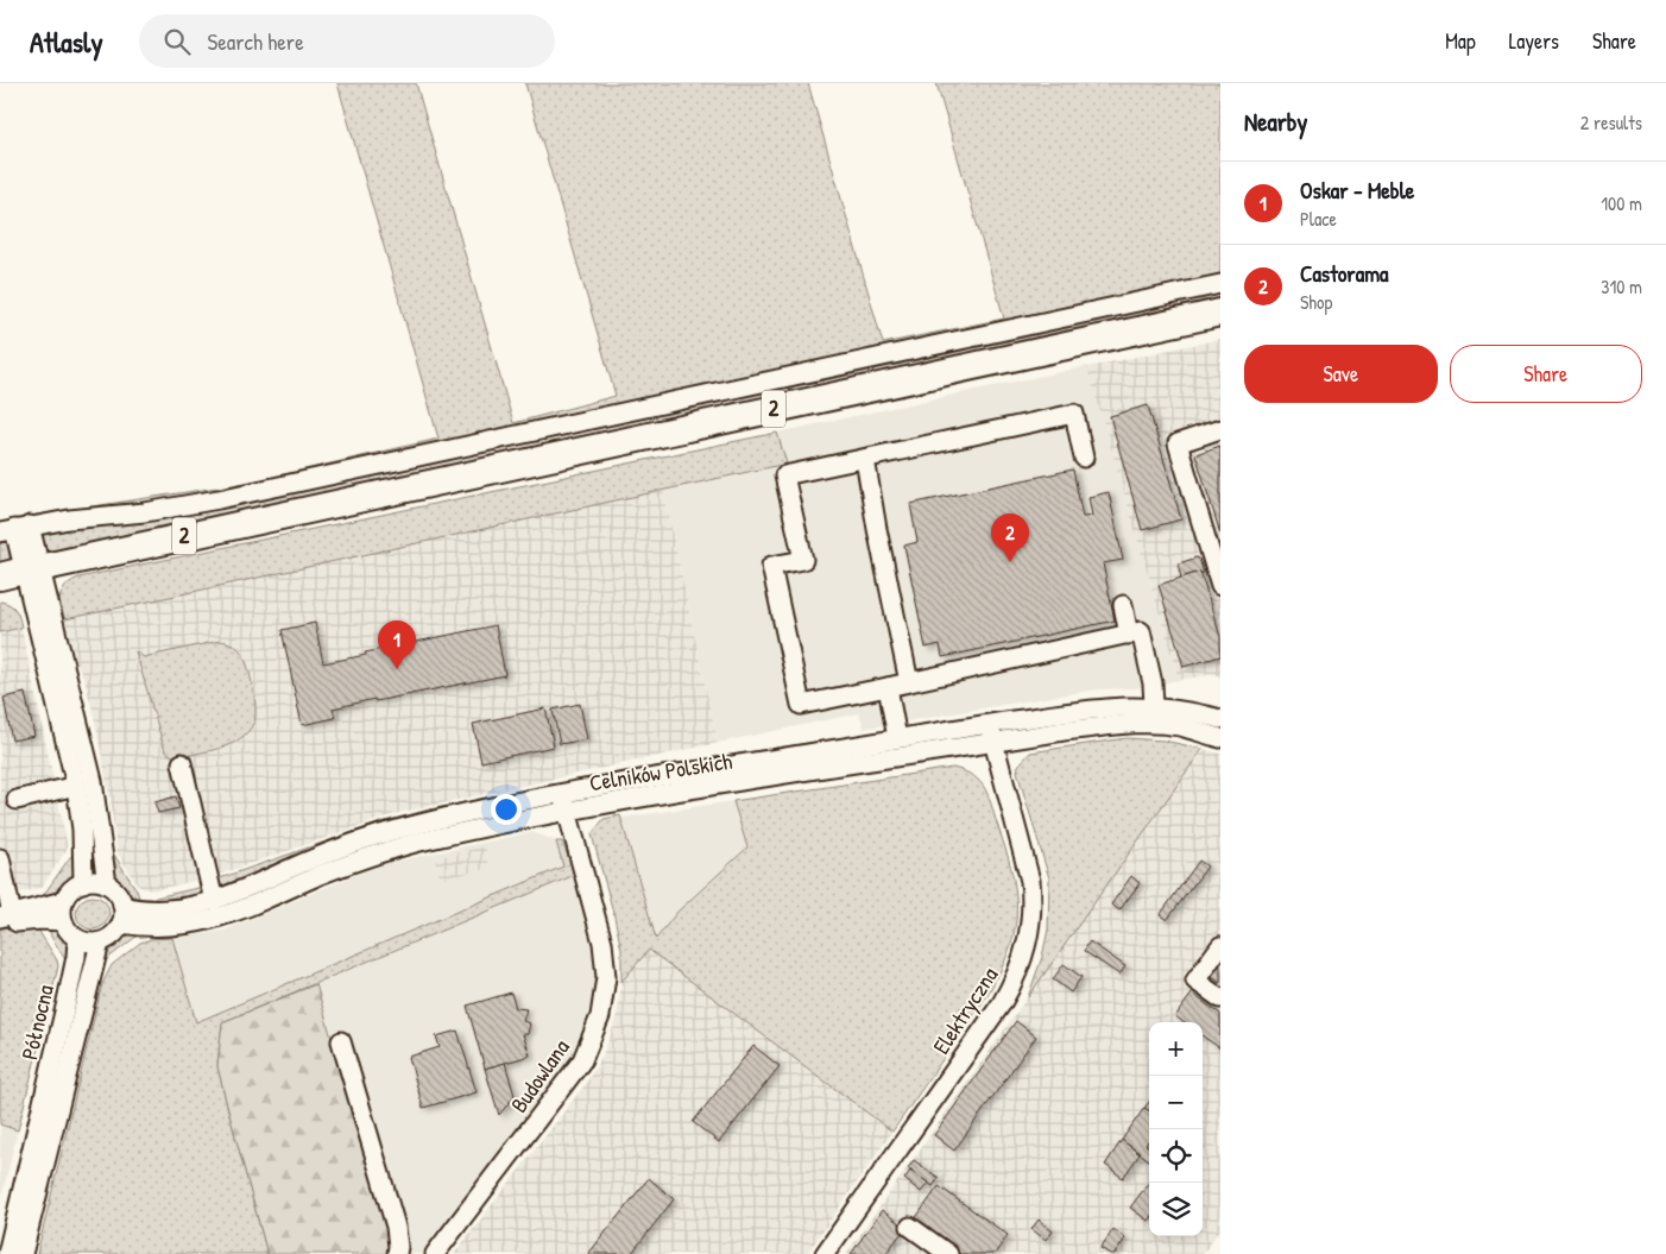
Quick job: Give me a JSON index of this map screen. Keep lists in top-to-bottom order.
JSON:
{
  "streets": {
    "highway": ["2"],
    "street": [
      "Celników Polskich",
      "Elektryczna",
      "Północna",
      "Budowlana"
    ]
  },
  "crossings": [
    ["Celników Polskich", "Elektryczna"],
    ["Celników Polskich", "Północna"],
    ["Celników Polskich", "Budowlana"]
  ],
  "page": {
    "header": "Atlasly",
    "search": "Search here",
    "nav": ["Map", "Layers", "Share"],
    "heading": ["Nearby", "2 results"],
    "list": [
      {
        "mark": "1",
        "name": "Oskar - Meble",
        "note": "Place",
        "value": "100 m"
      },
      {
        "mark": "2",
        "name": "Castorama",
        "note": "Shop",
        "value": "310 m"
      }
    ],
    "buttons": ["Save", "Share"],
    "pins": ["2", "1"],
    "map_buttons": ["+", "−"]
  }
}
